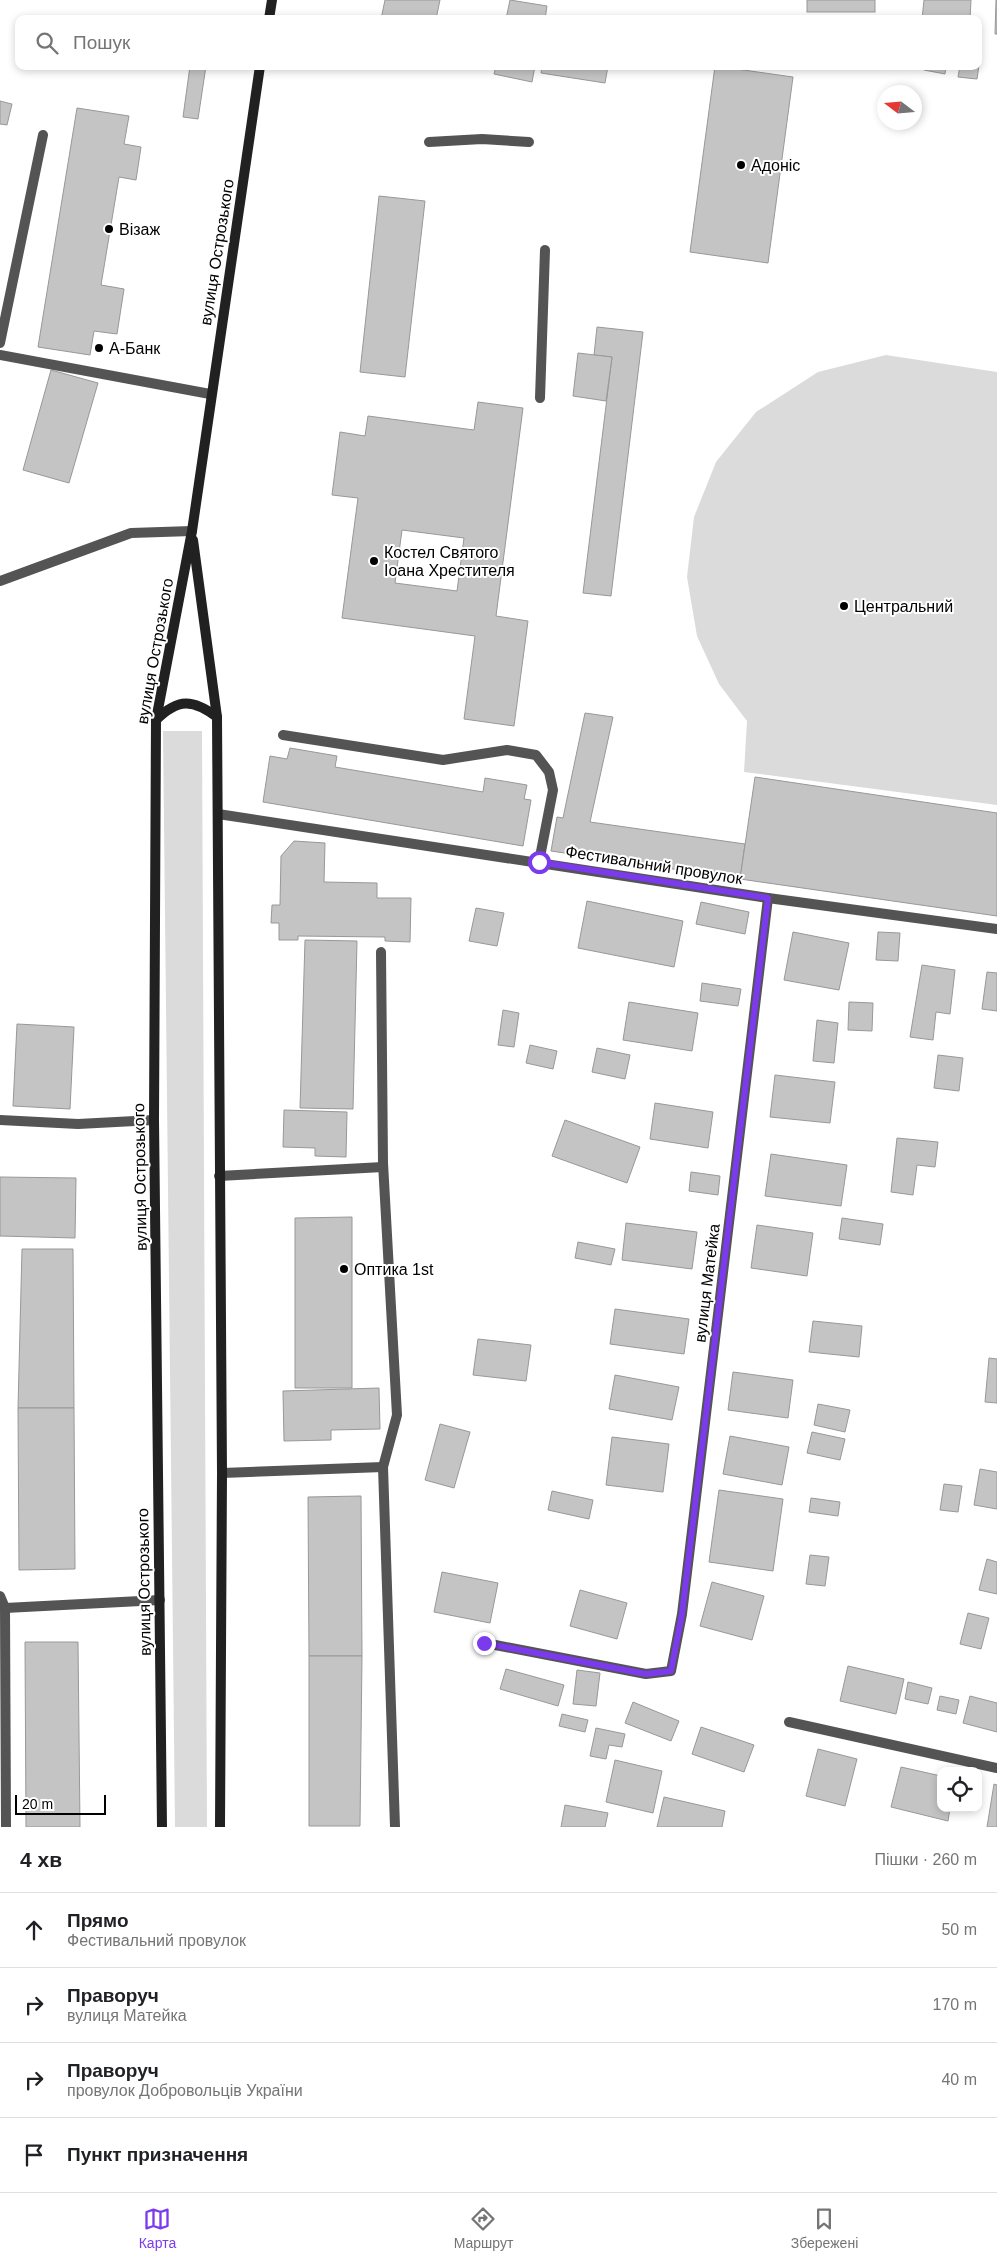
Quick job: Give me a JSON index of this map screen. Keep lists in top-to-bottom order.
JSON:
{
  "streets": {
    "main road": ["вулиця Острозького"],
    "street": ["Фестивальний провулок", "вулиця Матейка"]
  },
  "crossings": [
    ["вулиця Острозького", "Фестивальний провулок"],
    ["Фестивальний провулок", "вулиця Матейка"]
  ],
  "places": [
    "Адоніс",
    "Візаж",
    "А-Банк",
    "Костел Святого Іоана Хрестителя",
    "Центральний",
    "Оптика 1st"
  ],
  "scale_bar": "20 m",
  "north": "left",
  "page": {
    "search": "Пошук",
    "scale": "20 m",
    "heading": ["4 хв", "Пішки · 260 m"],
    "list": [
      ["Прямо", "Фестивальний провулок", "50 m"],
      ["Праворуч", "вулиця Матейка", "170 m"],
      ["Праворуч", "провулок Добровольців України", "40 m"],
      "Пункт призначення"
    ],
    "nav": ["Карта", "Маршрут", "Збережені"]
  }
}
